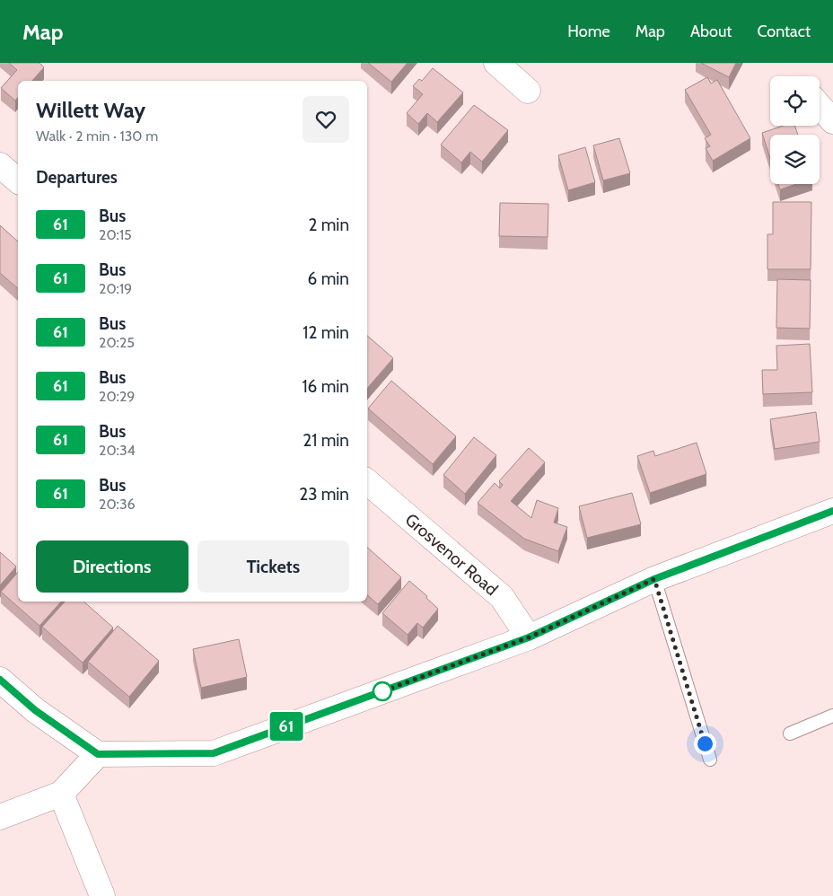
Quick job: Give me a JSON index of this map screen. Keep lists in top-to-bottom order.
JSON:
{
  "streets": {
    "main road": ["Grosvenor Road"]
  },
  "lines": ["bus line 61"],
  "page": {
    "header": "Map",
    "nav": [
      "Home",
      "Map",
      "About",
      "Contact"
    ],
    "on_map": "61",
    "heading": [
      ["Willett Way", "Walk · 2 min · 130 m"],
      "Departures"
    ],
    "list": [
      {
        "mark": "61",
        "name": "Bus",
        "note": "20:15",
        "value": "2 min"
      },
      {
        "mark": "61",
        "name": "Bus",
        "note": "20:19",
        "value": "6 min"
      },
      {
        "mark": "61",
        "name": "Bus",
        "note": "20:25",
        "value": "12 min"
      },
      {
        "mark": "61",
        "name": "Bus",
        "note": "20:29",
        "value": "16 min"
      },
      {
        "mark": "61",
        "name": "Bus",
        "note": "20:34",
        "value": "21 min"
      },
      {
        "mark": "61",
        "name": "Bus",
        "note": "20:36",
        "value": "23 min"
      }
    ],
    "buttons": ["Directions", "Tickets"]
  }
}
